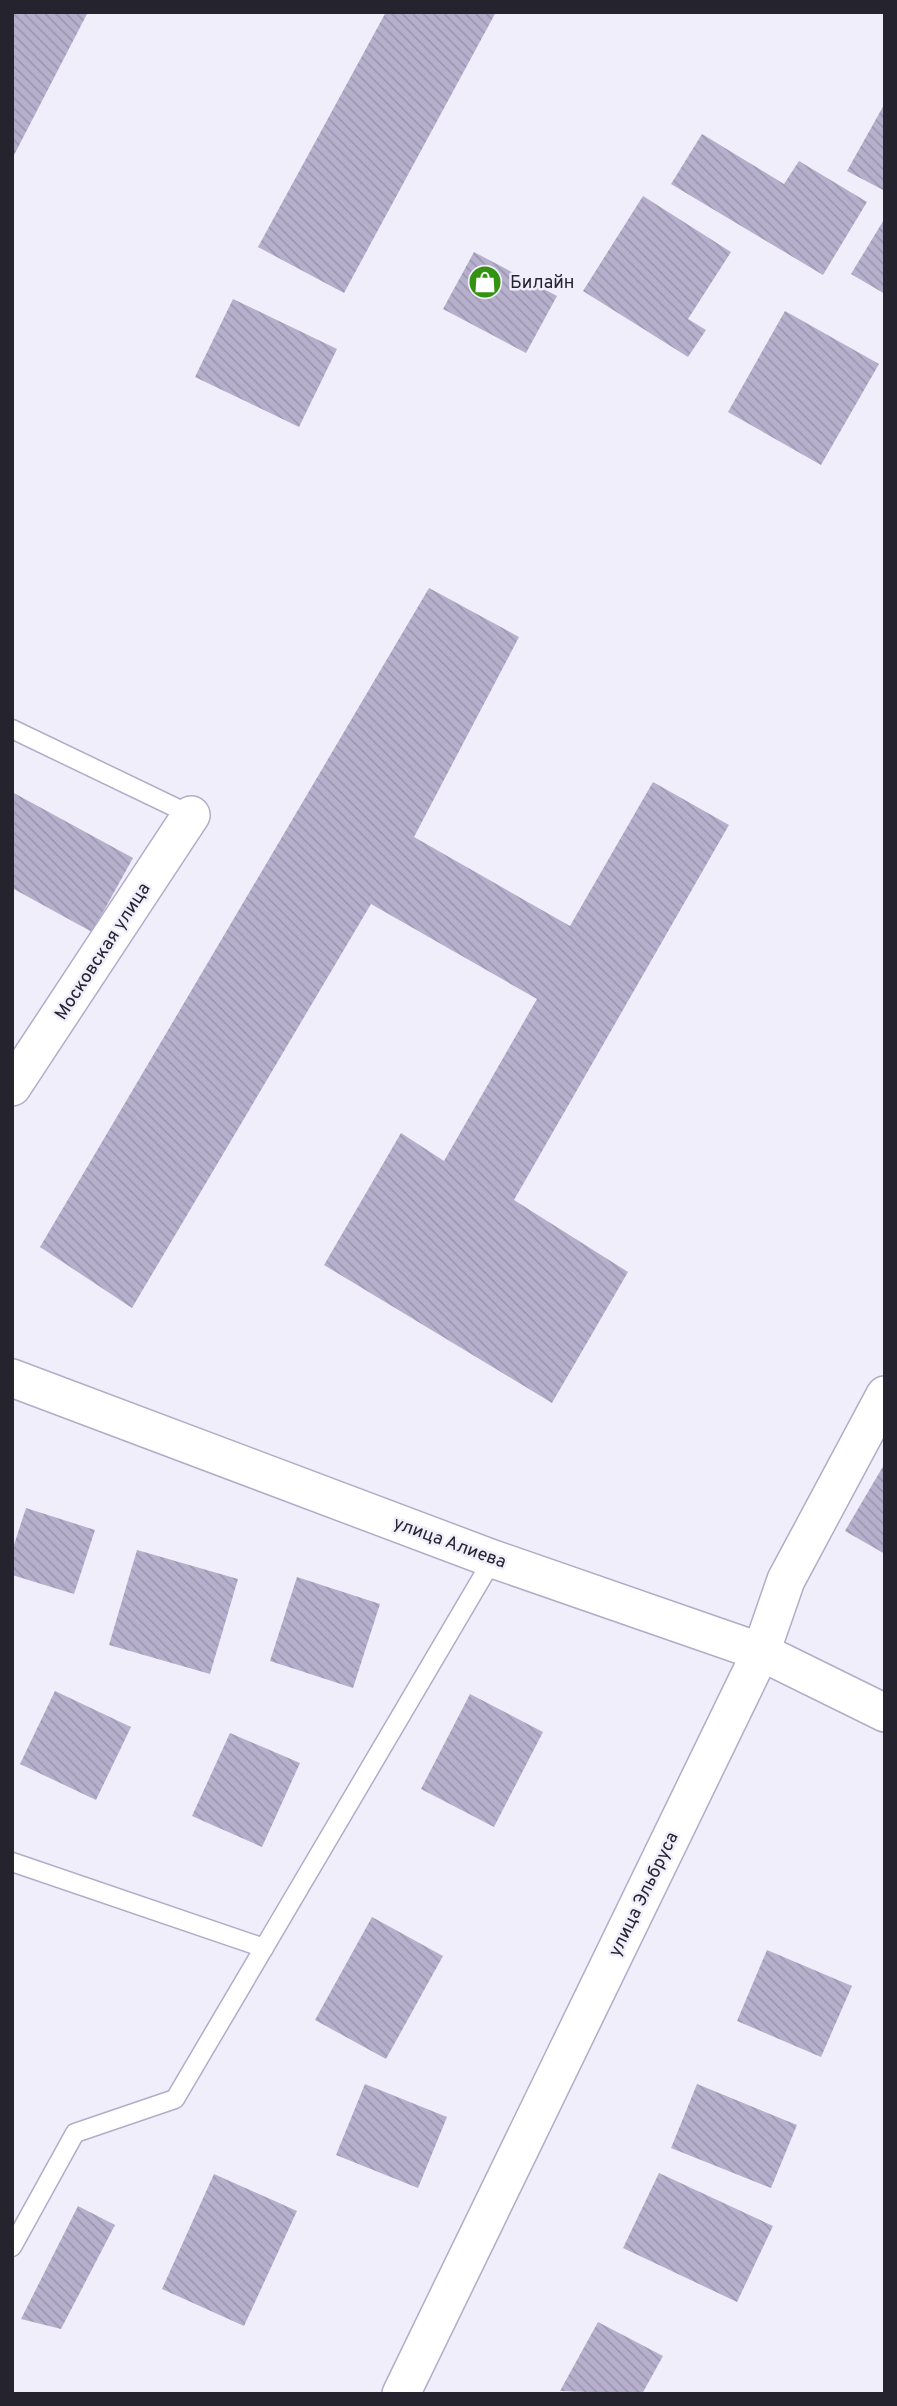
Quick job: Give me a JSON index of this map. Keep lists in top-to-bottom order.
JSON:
{
  "streets": {
    "street": ["Московская улица", "улица Алиева", "улица Эльбруса"]
  },
  "crossings": [
    ["улица Алиева", "улица Эльбруса"]
  ],
  "places": {
    "shop": ["Билайн"]
  }
}
